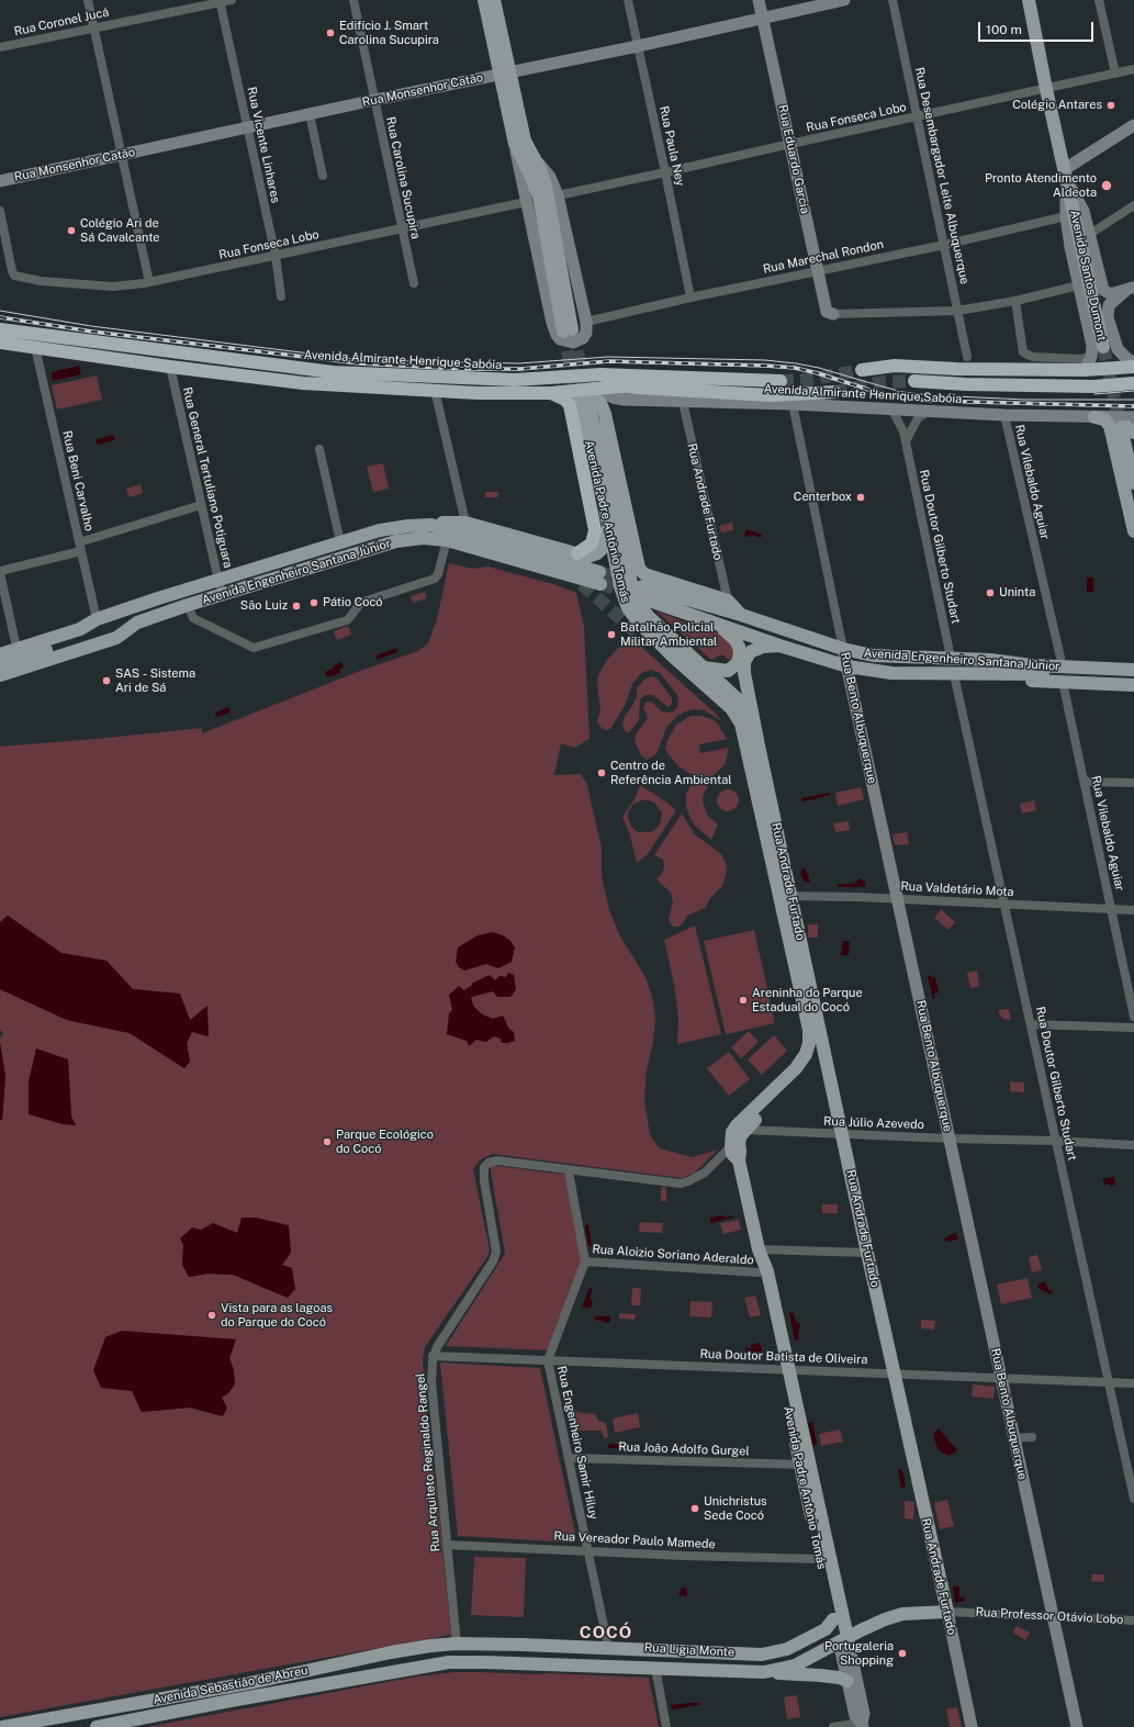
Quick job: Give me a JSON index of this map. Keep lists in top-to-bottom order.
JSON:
{
  "streets": {
    "highway": ["Avenida Almirante Henrique Sabóia"],
    "main road": [
      "Avenida Santos Dumont",
      "Rua Andrade Furtado",
      "Avenida Padre Antônio Tomás",
      "Avenida Engenheiro Santana Júnior",
      "Rua Professor Otávio Lobo",
      "Rua Ligia Monte",
      "Avenida Sebastião de Abreu"
    ],
    "street": [
      "Rua Coronel Jucá",
      "Rua Monsenhor Catão",
      "Rua Fonseca Lobo",
      "Rua Vicente Linhares",
      "Rua Paula Ney",
      "Rua Eduardo Garcia",
      "Rua Desembargador Leite Albuquerque",
      "Rua Carolina Sucupira",
      "Rua Marechal Rondon",
      "Rua General Tertuliano Potiguara",
      "Rua Beni Carvalho",
      "Rua Vilebaldo Aguiar",
      "Rua Doutor Gilberto Studart",
      "Rua Bento Albuquerque",
      "Rua Valdetário Mota",
      "Rua Júlio Azevedo",
      "Rua Aloizio Soriano Aderaldo",
      "Rua Doutor Batista de Oliveira",
      "Rua Engenheiro Samir Hiluy",
      "Rua João Adolfo Gurgel",
      "Rua Arquiteto Reginaldo Rangel",
      "Rua Vereador Paulo Mamede"
    ]
  },
  "crossings": [
    ["Rua Coronel Jucá", "Rua Vicente Linhares"],
    ["Rua Monsenhor Catão", "Rua Vicente Linhares"],
    ["Rua Monsenhor Catão", "Rua Paula Ney"],
    ["Rua Monsenhor Catão", "Rua Eduardo Garcia"],
    ["Rua Monsenhor Catão", "Rua Carolina Sucupira"],
    ["Rua Fonseca Lobo", "Rua Vicente Linhares"],
    ["Rua Fonseca Lobo", "Rua Paula Ney"],
    ["Rua Fonseca Lobo", "Rua Eduardo Garcia"],
    ["Rua Fonseca Lobo", "Rua Desembargador Leite Albuquerque"],
    ["Rua Fonseca Lobo", "Rua Carolina Sucupira"],
    ["Rua Fonseca Lobo", "Avenida Santos Dumont"],
    ["Rua Paula Ney", "Rua Marechal Rondon"],
    ["Rua Eduardo Garcia", "Rua Marechal Rondon"],
    ["Rua Desembargador Leite Albuquerque", "Rua Marechal Rondon"],
    ["Rua Marechal Rondon", "Avenida Santos Dumont"],
    ["Avenida Santos Dumont", "Avenida Almirante Henrique Sabóia"],
    ["Avenida Almirante Henrique Sabóia", "Rua General Tertuliano Potiguara"],
    ["Avenida Almirante Henrique Sabóia", "Rua Beni Carvalho"],
    ["Avenida Almirante Henrique Sabóia", "Rua Vilebaldo Aguiar"],
    ["Avenida Almirante Henrique Sabóia", "Rua Andrade Furtado"],
    ["Avenida Almirante Henrique Sabóia", "Rua Doutor Gilberto Studart"],
    ["Avenida Almirante Henrique Sabóia", "Rua Bento Albuquerque"],
    ["Rua General Tertuliano Potiguara", "Avenida Engenheiro Santana Júnior"],
    ["Rua Beni Carvalho", "Avenida Engenheiro Santana Júnior"],
    ["Rua Vilebaldo Aguiar", "Rua Valdetário Mota"],
    ["Rua Andrade Furtado", "Avenida Padre Antônio Tomás"],
    ["Rua Andrade Furtado", "Rua Valdetário Mota"],
    ["Rua Andrade Furtado", "Rua Júlio Azevedo"],
    ["Rua Andrade Furtado", "Rua Aloizio Soriano Aderaldo"],
    ["Rua Andrade Furtado", "Rua Doutor Batista de Oliveira"],
    ["Rua Andrade Furtado", "Rua Professor Otávio Lobo"],
    ["Avenida Padre Antônio Tomás", "Rua Valdetário Mota"],
    ["Avenida Padre Antônio Tomás", "Rua Júlio Azevedo"],
    ["Avenida Padre Antônio Tomás", "Rua Aloizio Soriano Aderaldo"],
    ["Avenida Padre Antônio Tomás", "Rua Doutor Batista de Oliveira"],
    ["Avenida Padre Antônio Tomás", "Rua João Adolfo Gurgel"],
    ["Avenida Padre Antônio Tomás", "Rua Arquiteto Reginaldo Rangel"],
    ["Avenida Padre Antônio Tomás", "Rua Vereador Paulo Mamede"],
    ["Avenida Padre Antônio Tomás", "Rua Professor Otávio Lobo"],
    ["Avenida Padre Antônio Tomás", "Rua Ligia Monte"],
    ["Rua Doutor Gilberto Studart", "Avenida Engenheiro Santana Júnior"],
    ["Rua Doutor Gilberto Studart", "Rua Valdetário Mota"],
    ["Rua Doutor Gilberto Studart", "Rua Júlio Azevedo"],
    ["Rua Doutor Gilberto Studart", "Rua Doutor Batista de Oliveira"],
    ["Avenida Engenheiro Santana Júnior", "Rua Bento Albuquerque"],
    ["Rua Bento Albuquerque", "Rua Valdetário Mota"],
    ["Rua Bento Albuquerque", "Rua Júlio Azevedo"],
    ["Rua Bento Albuquerque", "Rua Doutor Batista de Oliveira"],
    ["Rua Bento Albuquerque", "Rua Professor Otávio Lobo"],
    ["Rua Aloizio Soriano Aderaldo", "Rua Engenheiro Samir Hiluy"],
    ["Rua Doutor Batista de Oliveira", "Rua Engenheiro Samir Hiluy"],
    ["Rua Doutor Batista de Oliveira", "Rua Arquiteto Reginaldo Rangel"],
    ["Rua Engenheiro Samir Hiluy", "Rua João Adolfo Gurgel"],
    ["Rua Engenheiro Samir Hiluy", "Rua Vereador Paulo Mamede"],
    ["Rua Engenheiro Samir Hiluy", "Rua Ligia Monte"],
    ["Rua Arquiteto Reginaldo Rangel", "Rua Vereador Paulo Mamede"],
    ["Rua Arquiteto Reginaldo Rangel", "Rua Ligia Monte"],
    ["Rua Arquiteto Reginaldo Rangel", "Avenida Sebastião de Abreu"],
    ["Rua Professor Otávio Lobo", "Rua Ligia Monte"],
    ["Rua Ligia Monte", "Avenida Sebastião de Abreu"]
  ],
  "districts": ["COCÓ"],
  "places": [
    "Edifício J. Smart Carolina Sucupira",
    "Colégio Antares",
    "Pronto Atendimento Aldeota",
    "Colégio Ari de Sá Cavalcante",
    "Centerbox",
    "Uninta",
    "Pátio Cocó",
    "São Luiz",
    "Batalhão Policial Militar Ambiental",
    "SAS - Sistema Ari de Sá",
    "Centro de Referência Ambiental",
    "Areninha do Parque Estadual do Cocó",
    "Parque Ecológico do Cocó",
    "Vista para as lagoas do Parque do Cocó",
    "Unichristus Sede Cocó",
    "Portugaleria Shopping"
  ],
  "scale_bar": "100 m"
}
